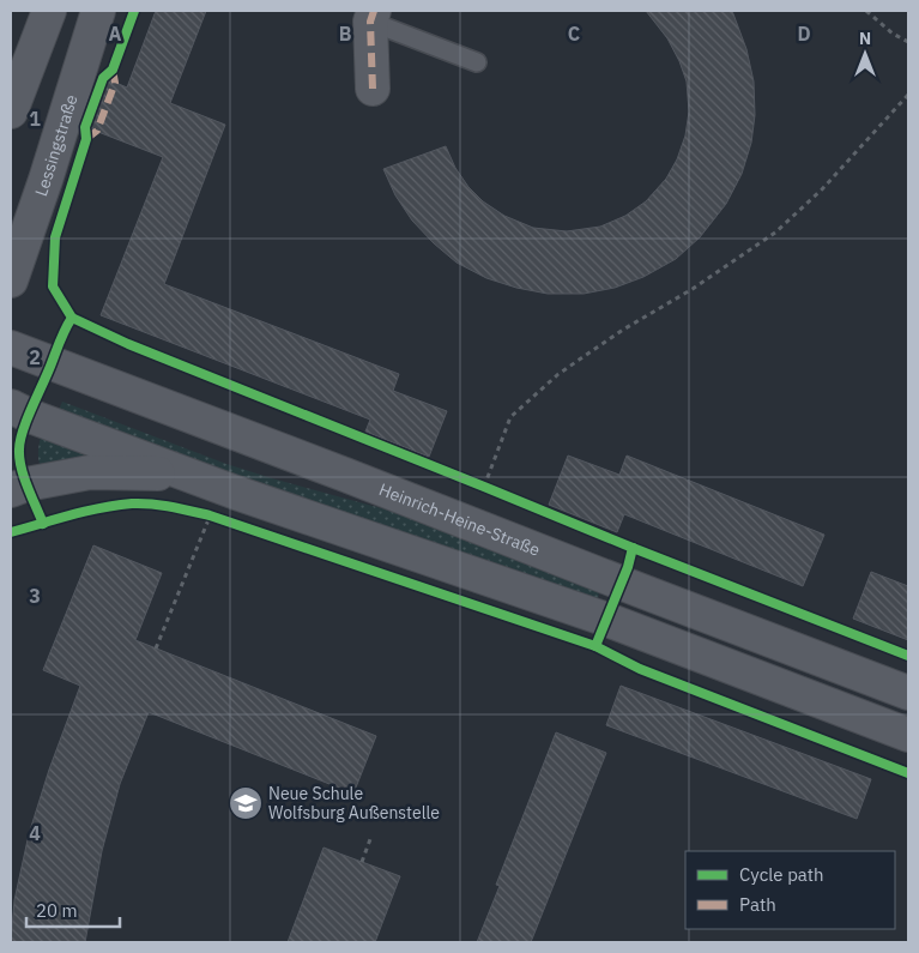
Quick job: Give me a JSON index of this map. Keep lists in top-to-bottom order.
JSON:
{
  "streets": {
    "street": ["Lessingstraße", "Heinrich-Heine-Straße"]
  },
  "places": {
    "school or university": ["Neue Schule Wolfsburg Außenstelle"]
  },
  "legend": ["Cycle path", "Path"],
  "scale_bar": "20 m",
  "north": "top",
  "grid": {
    "columns": [
      "A",
      "B",
      "C",
      "D"
    ],
    "rows": [
      "1",
      "2",
      "3",
      "4"
    ]
  }
}
